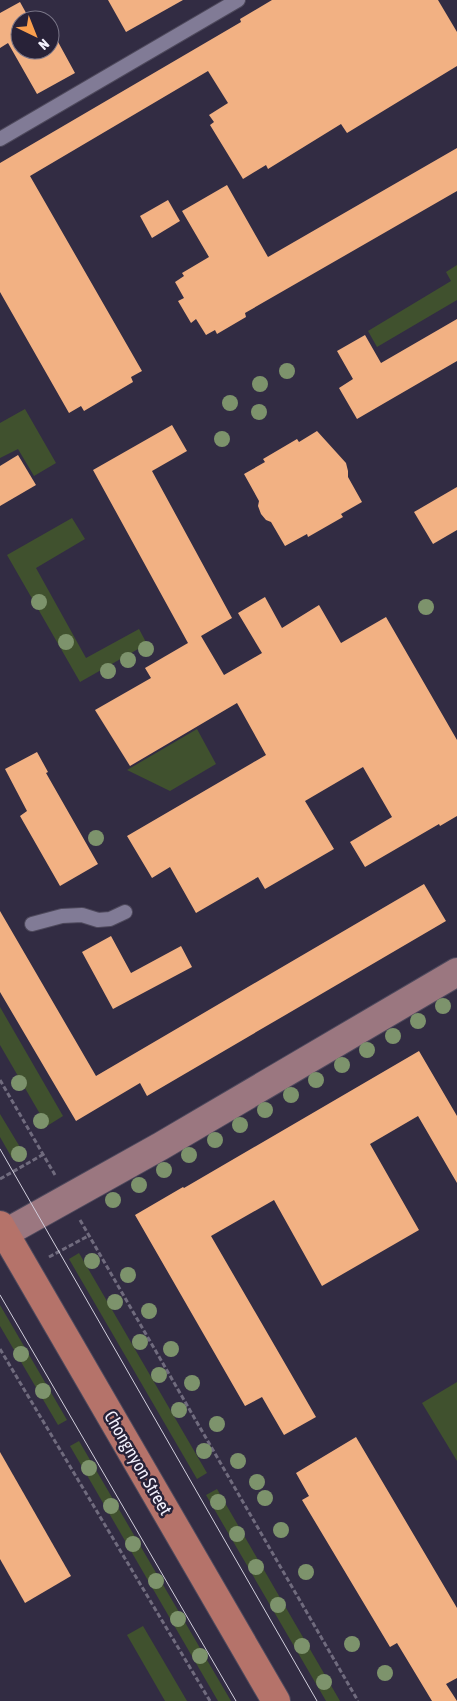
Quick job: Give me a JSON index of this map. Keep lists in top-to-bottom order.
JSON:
{
  "streets": {
    "main road": ["Chongnyon Street"]
  },
  "north": "bottom right"
}
